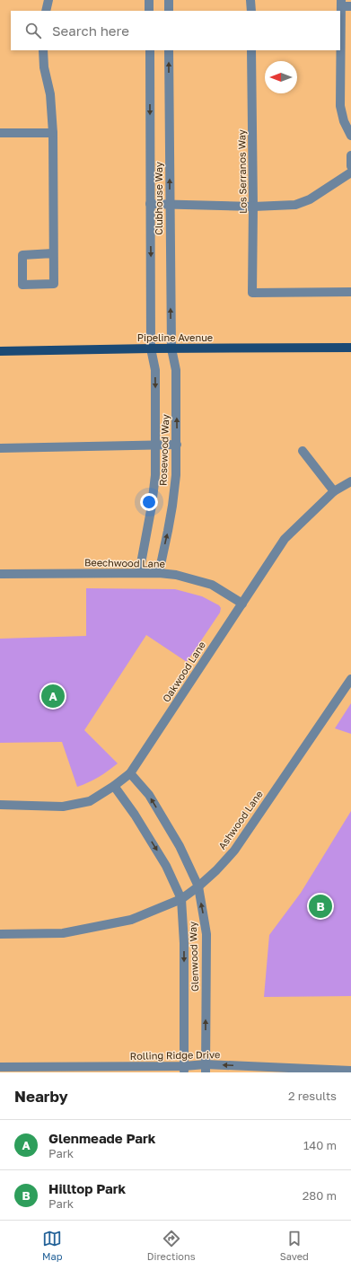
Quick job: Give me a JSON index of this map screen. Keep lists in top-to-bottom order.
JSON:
{
  "streets": {
    "main road": ["Pipeline Avenue"],
    "street": [
      "Los Serranos Way",
      "Clubhouse Way",
      "Rosewood Way",
      "Beechwood Lane",
      "Oakwood Lane",
      "Ashwood Lane",
      "Glenwood Way",
      "Rolling Ridge Drive"
    ]
  },
  "crossings": [
    ["Clubhouse Way", "Pipeline Avenue"],
    ["Clubhouse Way", "Rosewood Way"],
    ["Pipeline Avenue", "Rosewood Way"],
    ["Rosewood Way", "Beechwood Lane"],
    ["Beechwood Lane", "Oakwood Lane"],
    ["Oakwood Lane", "Glenwood Way"],
    ["Ashwood Lane", "Glenwood Way"],
    ["Glenwood Way", "Rolling Ridge Drive"]
  ],
  "one_way": ["Rolling Ridge Drive"],
  "north": "left",
  "page": {
    "search": "Search here",
    "pins": ["A", "B"],
    "heading": ["Nearby", "2 results"],
    "list": [
      {
        "mark": "A",
        "name": "Glenmeade Park",
        "note": "Park",
        "value": "140 m"
      },
      {
        "mark": "B",
        "name": "Hilltop Park",
        "note": "Park",
        "value": "280 m"
      }
    ],
    "nav": ["Map", "Directions", "Saved"]
  }
}
